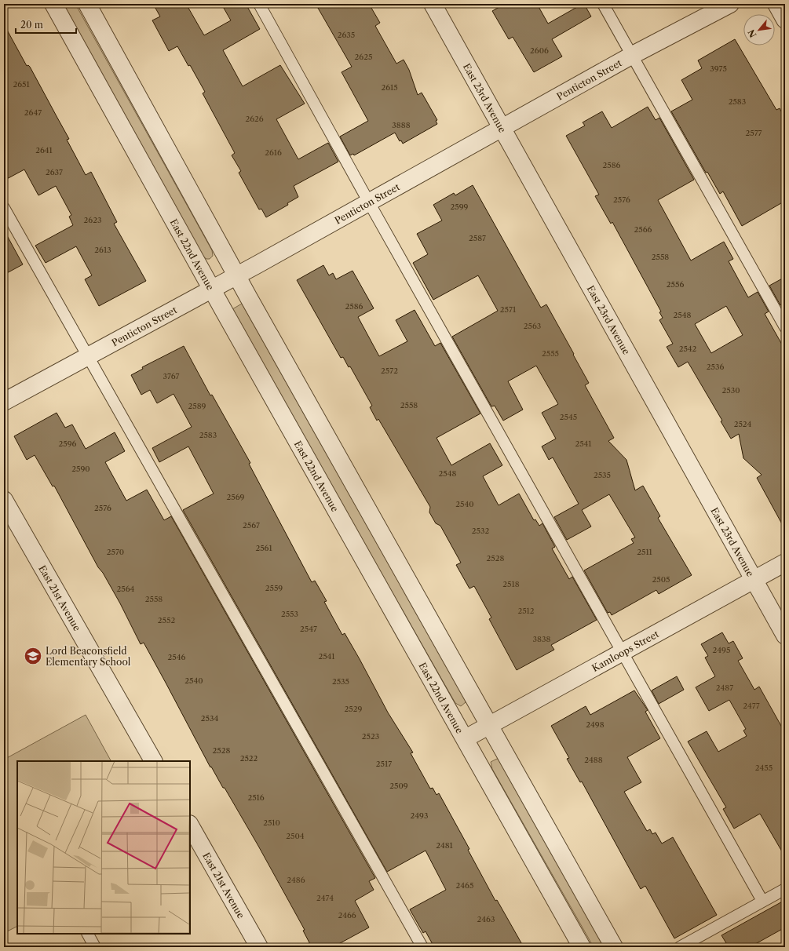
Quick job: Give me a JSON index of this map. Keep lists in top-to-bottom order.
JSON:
{
  "streets": {
    "street": [
      "Penticton Street",
      "East 23rd Avenue",
      "East 22nd Avenue",
      "East 21st Avenue",
      "Kamloops Street"
    ]
  },
  "crossings": [
    ["Penticton Street", "East 23rd Avenue"],
    ["Penticton Street", "East 22nd Avenue"],
    ["East 23rd Avenue", "Kamloops Street"],
    ["East 22nd Avenue", "Kamloops Street"]
  ],
  "places": {
    "school or university": ["Lord Beaconsfield Elementary School"]
  },
  "house_numbers": [
    "2635",
    "2606",
    "2625",
    "3975",
    "2651",
    "2615",
    "2583",
    "2647",
    "2626",
    "3888",
    "2577",
    "2641",
    "2616",
    "2586",
    "2637",
    "2576",
    "2599",
    "2623",
    "2566",
    "2587",
    "2613",
    "2558",
    "2556",
    "2586",
    "2571",
    "2548",
    "2563",
    "2542",
    "2555",
    "2536",
    "2572",
    "3767",
    "2530",
    "2558",
    "2589",
    "2545",
    "2524",
    "2583",
    "2596",
    "2541",
    "2590",
    "2548",
    "2535",
    "2569",
    "2540",
    "2576",
    "2567",
    "2532",
    "2561",
    "2570",
    "2511",
    "2528",
    "2505",
    "2518",
    "2559",
    "2564",
    "2558",
    "2512",
    "2553",
    "2552",
    "2547",
    "3838",
    "2495",
    "2541",
    "2546",
    "2540",
    "2535",
    "2487",
    "2477",
    "2529",
    "2534",
    "2498",
    "2523",
    "2528",
    "2522",
    "2488",
    "2517",
    "2455",
    "2509",
    "2516",
    "2493",
    "2510",
    "2504",
    "2481",
    "2486",
    "2465",
    "2474",
    "2466",
    "2463"
  ],
  "scale_bar": "20 m",
  "north": "bottom left"
}
